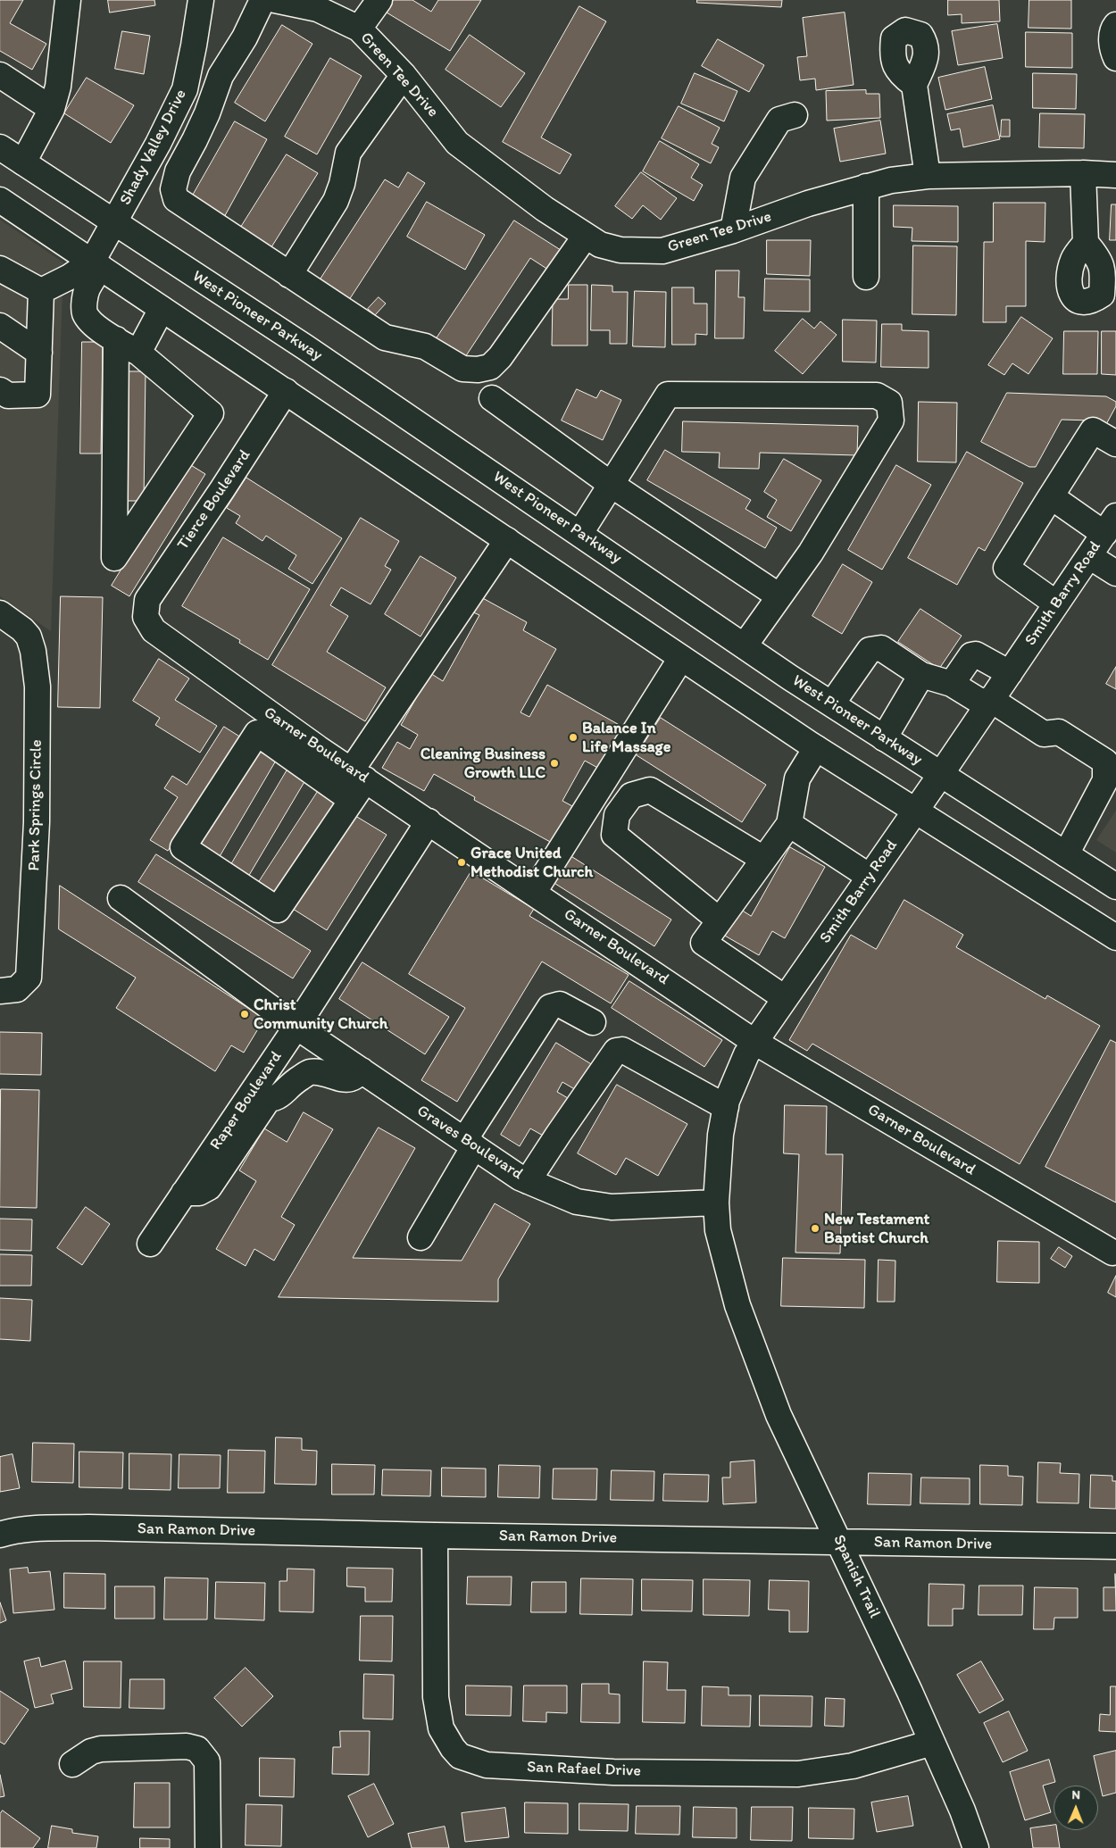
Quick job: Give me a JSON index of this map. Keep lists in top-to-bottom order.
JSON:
{
  "streets": {
    "street": [
      "Green Tee Drive",
      "Shady Valley Drive",
      "West Pioneer Parkway",
      "Tierce Boulevard",
      "Smith Barry Road",
      "Garner Boulevard",
      "Park Springs Circle",
      "Raper Boulevard",
      "Graves Boulevard",
      "San Ramon Drive",
      "Spanish Trail",
      "San Rafael Drive"
    ]
  },
  "crossings": [
    ["Shady Valley Drive", "West Pioneer Parkway"],
    ["West Pioneer Parkway", "Smith Barry Road"],
    ["Tierce Boulevard", "Garner Boulevard"],
    ["Smith Barry Road", "Garner Boulevard"],
    ["Smith Barry Road", "Graves Boulevard"],
    ["Smith Barry Road", "Spanish Trail"],
    ["Garner Boulevard", "Raper Boulevard"],
    ["Raper Boulevard", "Graves Boulevard"],
    ["San Ramon Drive", "Spanish Trail"],
    ["San Ramon Drive", "San Rafael Drive"],
    ["Spanish Trail", "San Rafael Drive"]
  ],
  "places": [
    "Balance In Life Massage",
    "Cleaning Business Growth LLC",
    "Grace United Methodist Church",
    "Christ Community Church",
    "New Testament Baptist Church"
  ],
  "north": "top"
}
